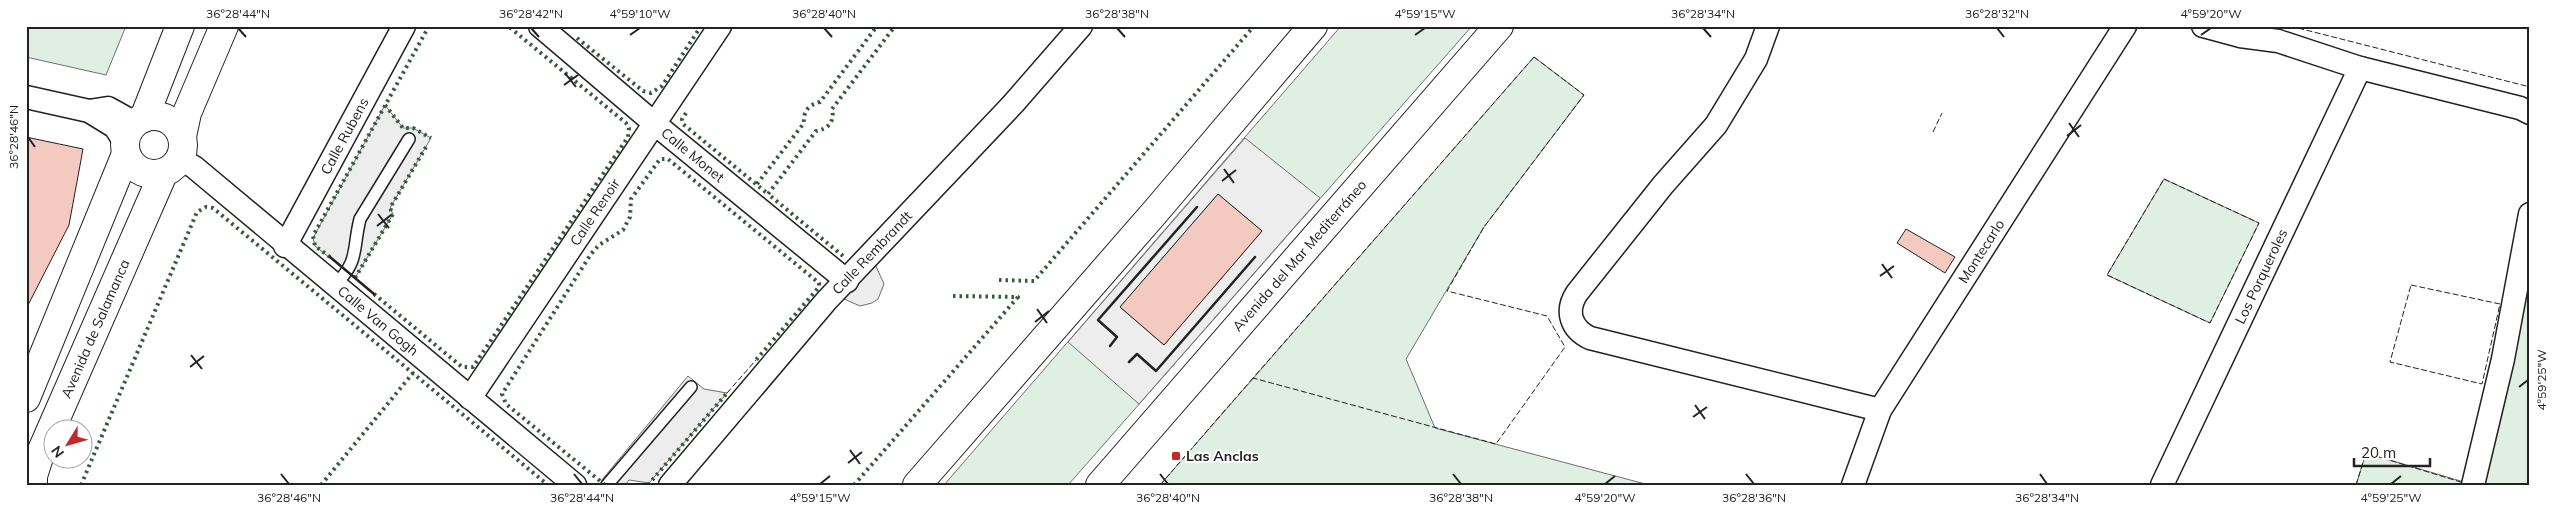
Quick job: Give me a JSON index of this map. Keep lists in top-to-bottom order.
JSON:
{
  "streets": {
    "street": [
      "Calle Rubens",
      "Calle Monet",
      "Calle Renoir",
      "Calle Rembrandt",
      "Montecarlo",
      "Avenida del Mar Mediterráneo",
      "Los Porqueroles",
      "Calle Van Gogh",
      "Avenida de Salamanca"
    ]
  },
  "crossings": [
    ["Calle Rubens", "Calle Van Gogh"],
    ["Calle Monet", "Calle Renoir"],
    ["Calle Monet", "Calle Rembrandt"],
    ["Calle Renoir", "Calle Van Gogh"],
    ["Calle Van Gogh", "Avenida de Salamanca"]
  ],
  "places": {
    "transit": ["Las Anclas"]
  },
  "scale_bar": "20 m",
  "north": "bottom left",
  "coordinates": [
    "36°28'44\"N",
    "36°28'42\"N",
    "4°59'10\"W",
    "36°28'40\"N",
    "36°28'38\"N",
    "4°59'15\"W",
    "36°28'34\"N",
    "36°28'32\"N",
    "4°59'20\"W",
    "36°28'46\"N",
    "4°59'25\"W",
    "36°28'36\"N"
  ]
}
